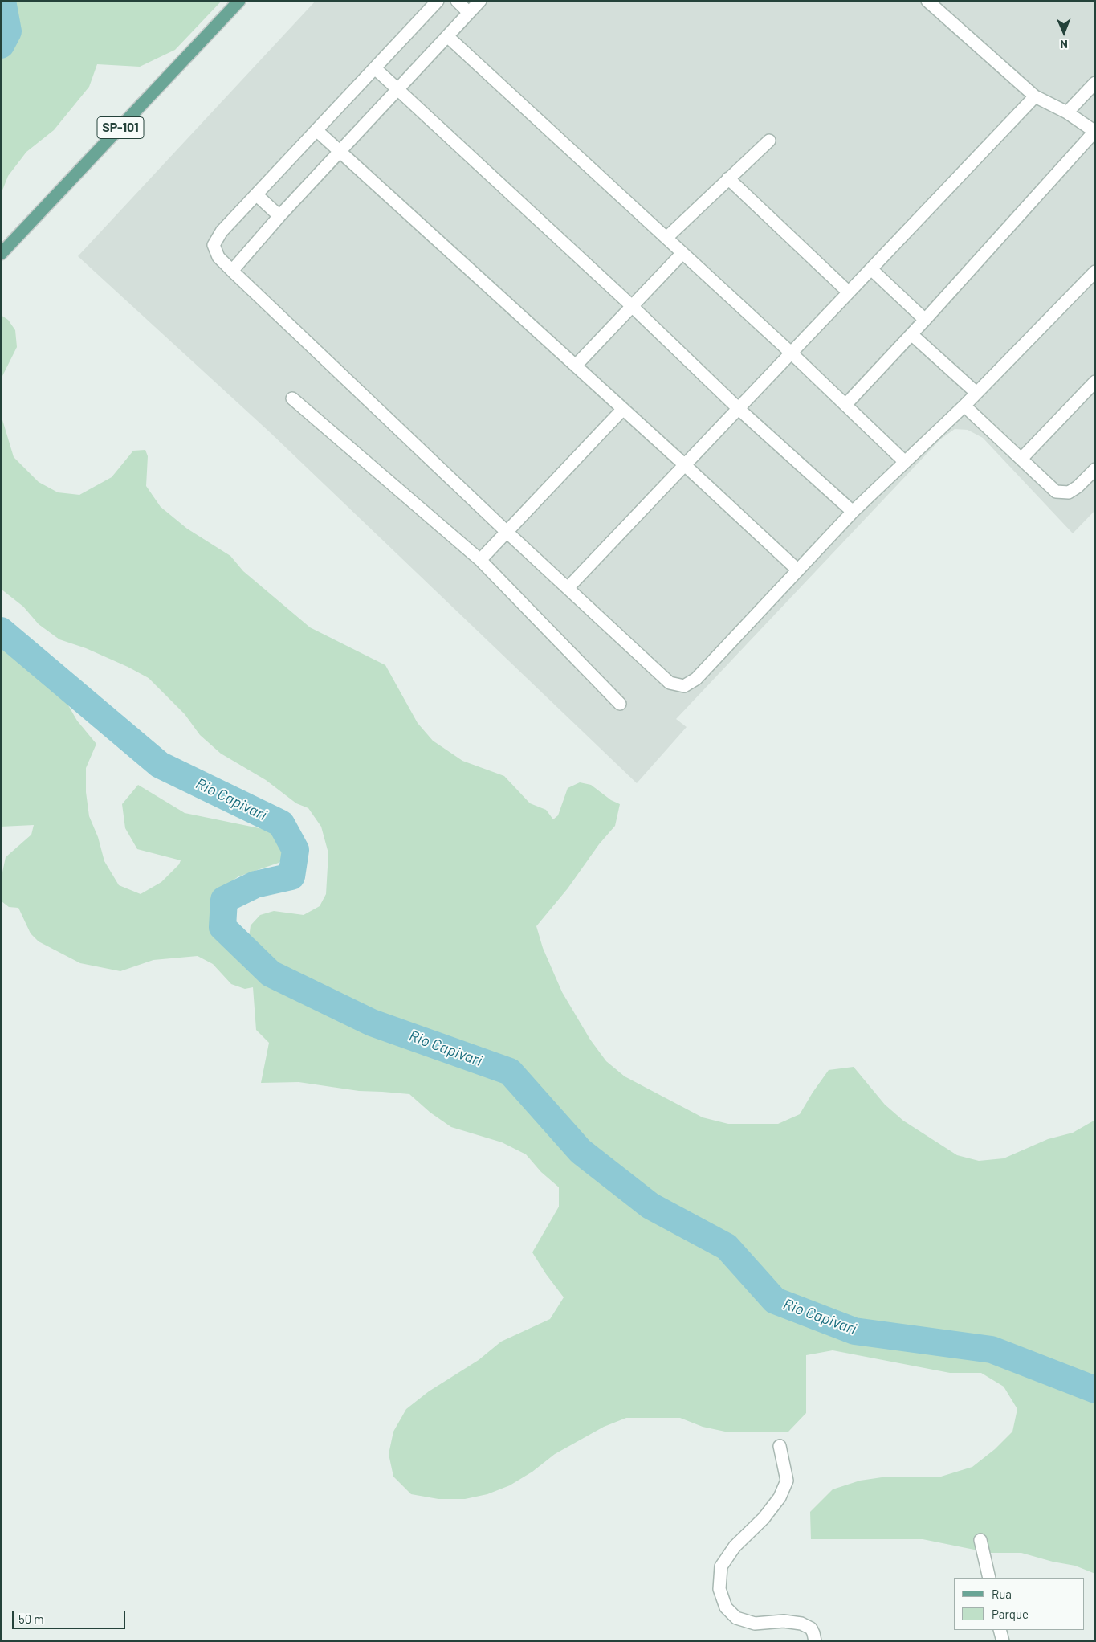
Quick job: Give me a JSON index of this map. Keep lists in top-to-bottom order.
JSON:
{
  "streets": {
    "main road": ["SP-101"]
  },
  "water": ["Rio Capivari"],
  "legend": ["Rua", "Parque"],
  "scale_bar": "50 m",
  "north": "bottom"
}
